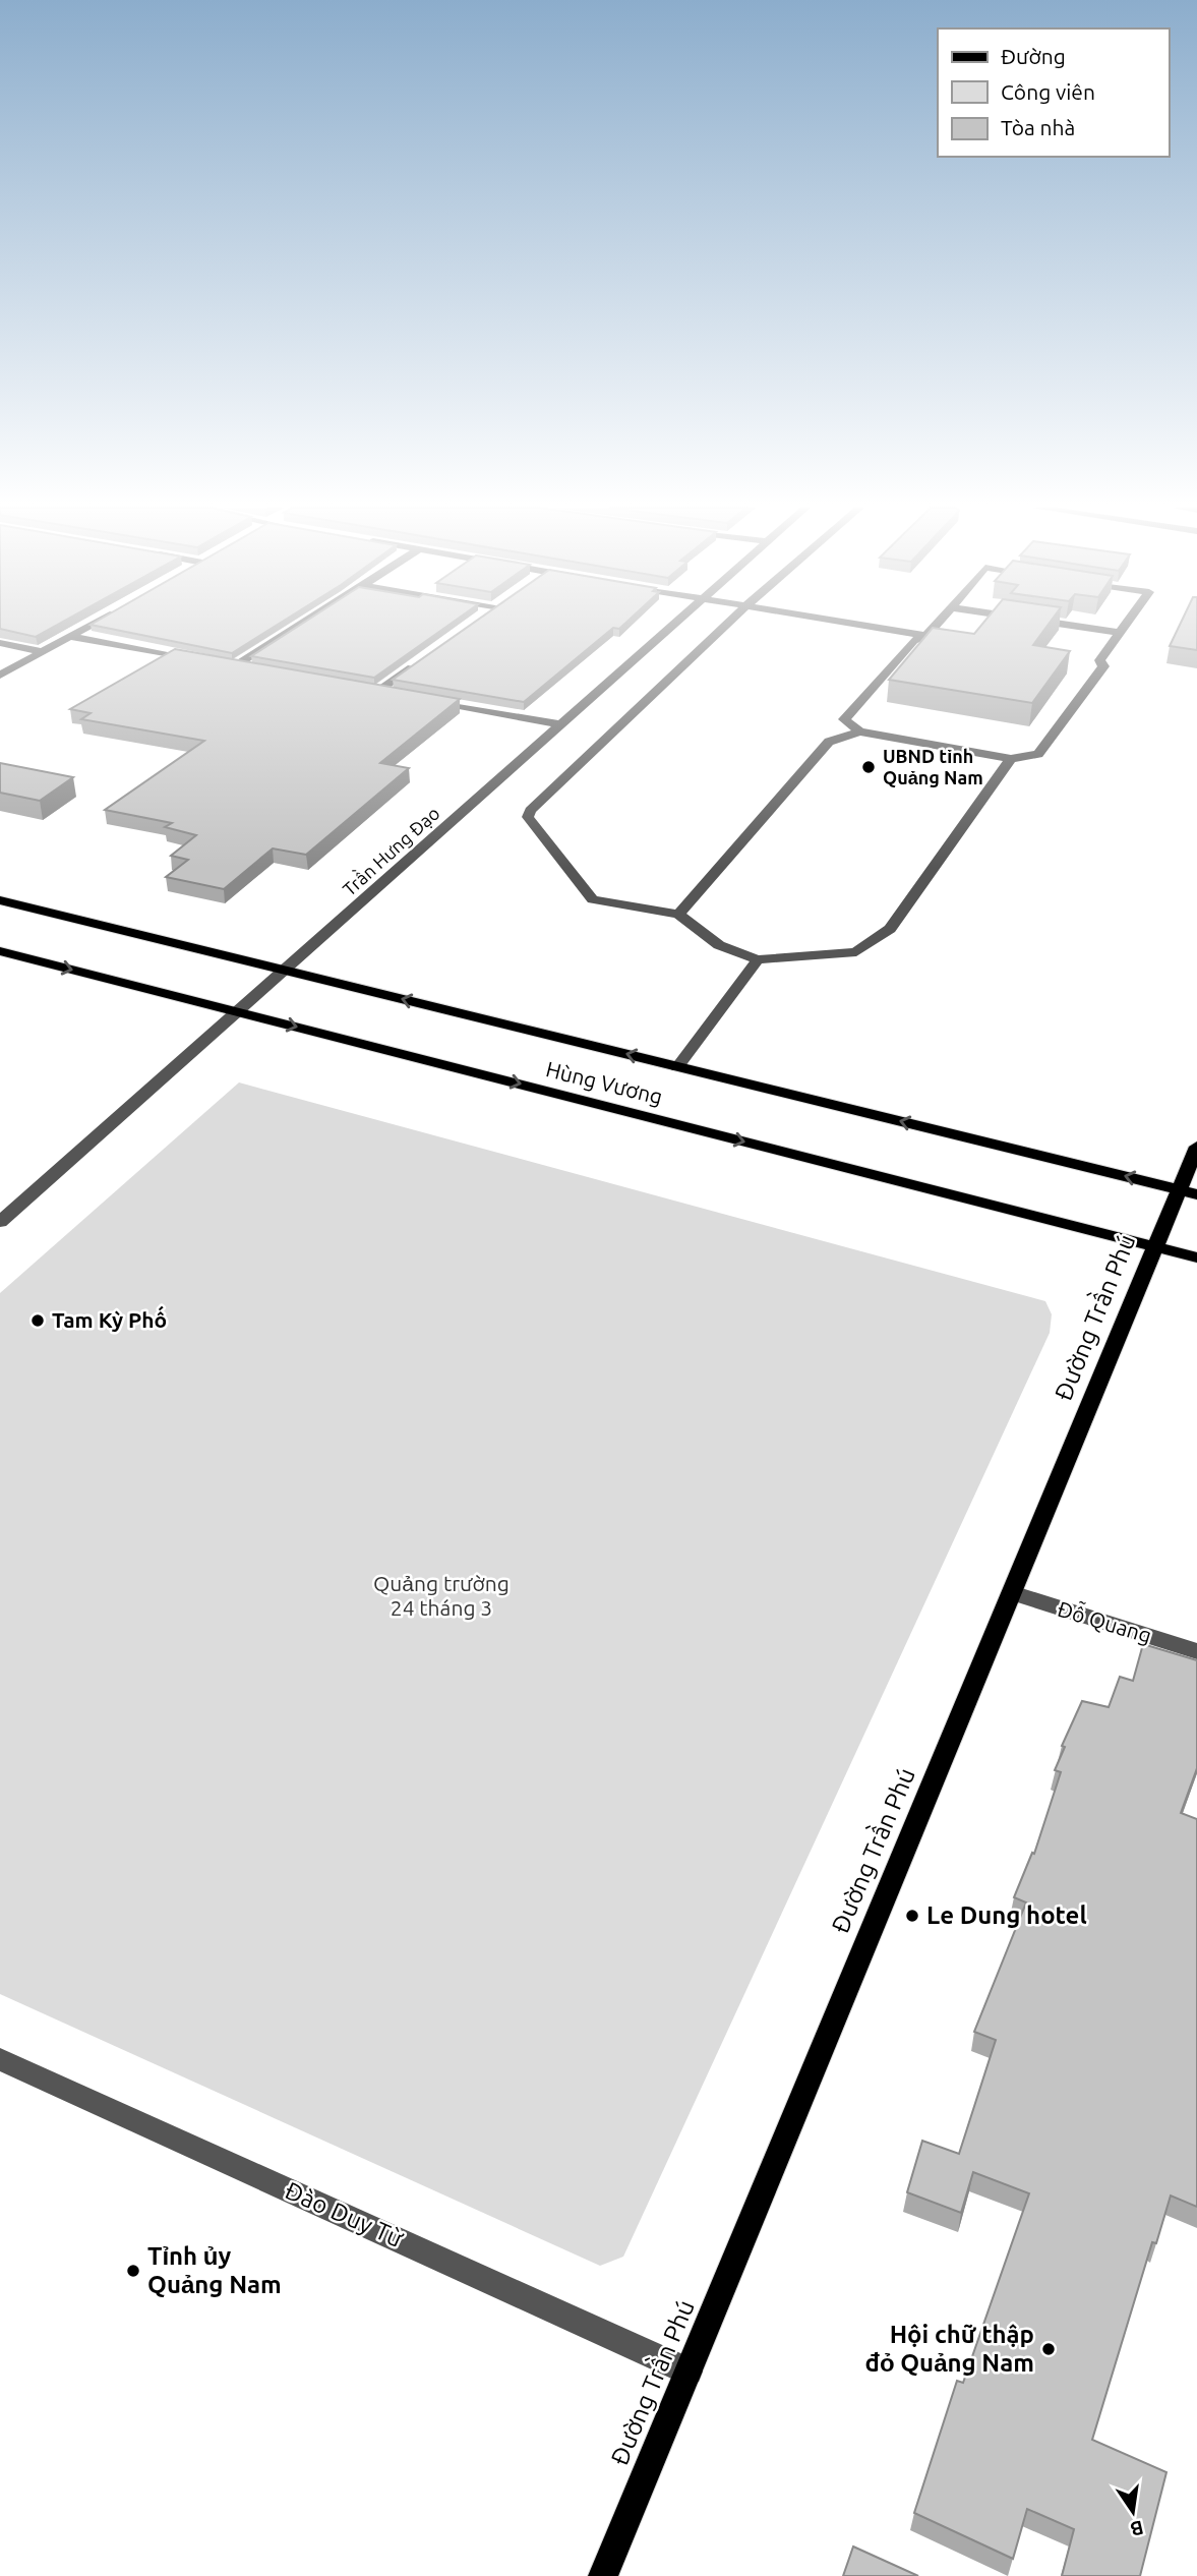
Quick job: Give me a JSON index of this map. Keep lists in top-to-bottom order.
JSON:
{
  "streets": {
    "main road": ["Hùng Vương", "Đường Trần Phú"],
    "street": ["Trần Hưng Đạo", "Đỗ Quang", "Đào Duy Từ"]
  },
  "crossings": [
    ["Trần Hưng Đạo", "Hùng Vương"],
    ["Hùng Vương", "Đường Trần Phú"],
    ["Đường Trần Phú", "Đỗ Quang"],
    ["Đường Trần Phú", "Đào Duy Từ"]
  ],
  "parks": ["Quảng trường 24 tháng 3"],
  "places": [
    "UBND tỉnh Quảng Nam",
    "Tam Kỳ Phố",
    "Le Dung hotel",
    "Tỉnh ủy Quảng Nam",
    "Hội chữ thập đỏ Quảng Nam"
  ],
  "legend": ["Đường", "Công viên", "Tòa nhà"],
  "north": "bottom"
}
